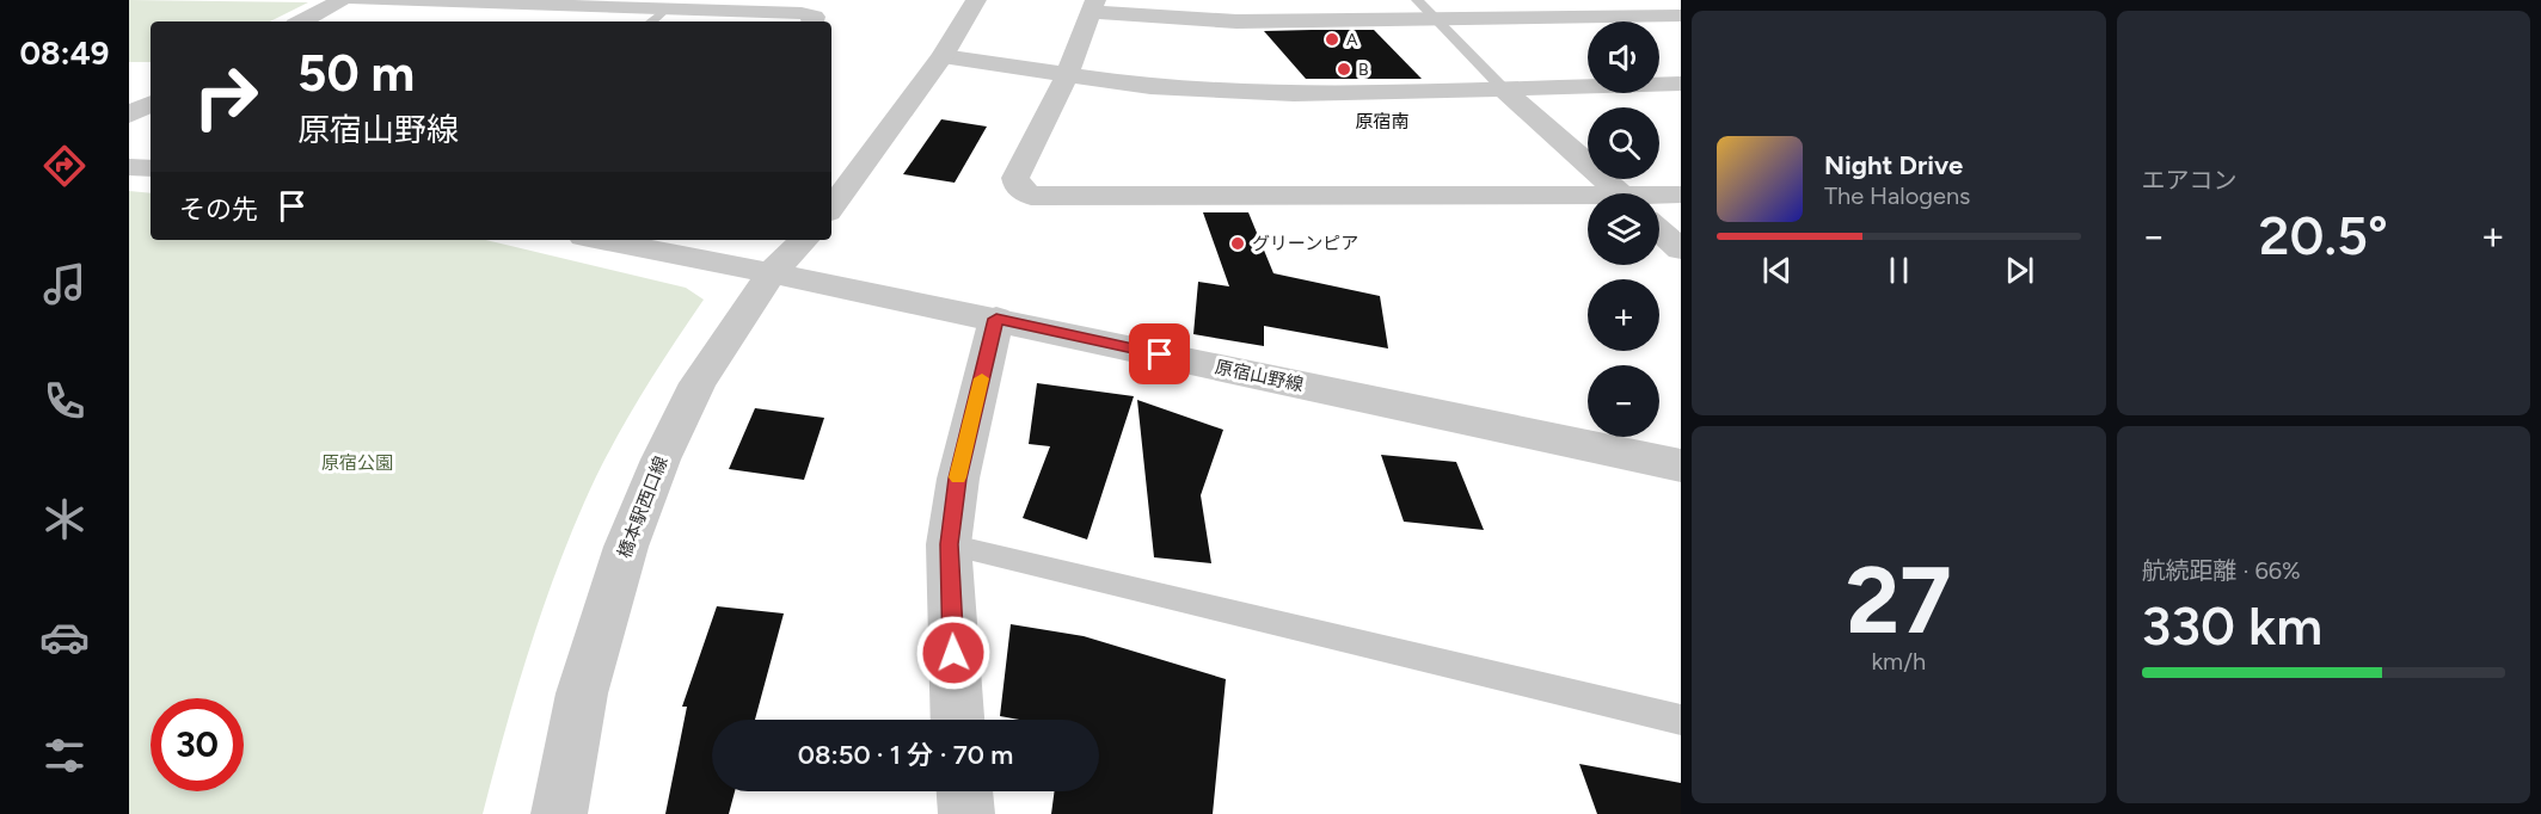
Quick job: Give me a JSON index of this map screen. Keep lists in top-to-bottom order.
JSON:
{
  "streets": {
    "street": ["原宿山野線", "橋本駅西口線"]
  },
  "crossings": [
    ["原宿山野線", "橋本駅西口線"]
  ],
  "districts": ["原宿南"],
  "parks": ["原宿公園"],
  "places": ["A", "B", "グリーンピア"],
  "page": {
    "tabs": "08:49",
    "tile": [
      "エアコン",
      ["27", "km/h"],
      ["航続距離 · 66%", "330 km"]
    ],
    "map_buttons": ["+", "−"],
    "turn": ["50 m", "原宿山野線"],
    "song": ["Night Drive", "The Halogens"],
    "then": "その先",
    "heat": ["−", "20.5°", "+"],
    "limit": "30",
    "trip": "08:50 · 1 分 · 70 m"
  }
}
